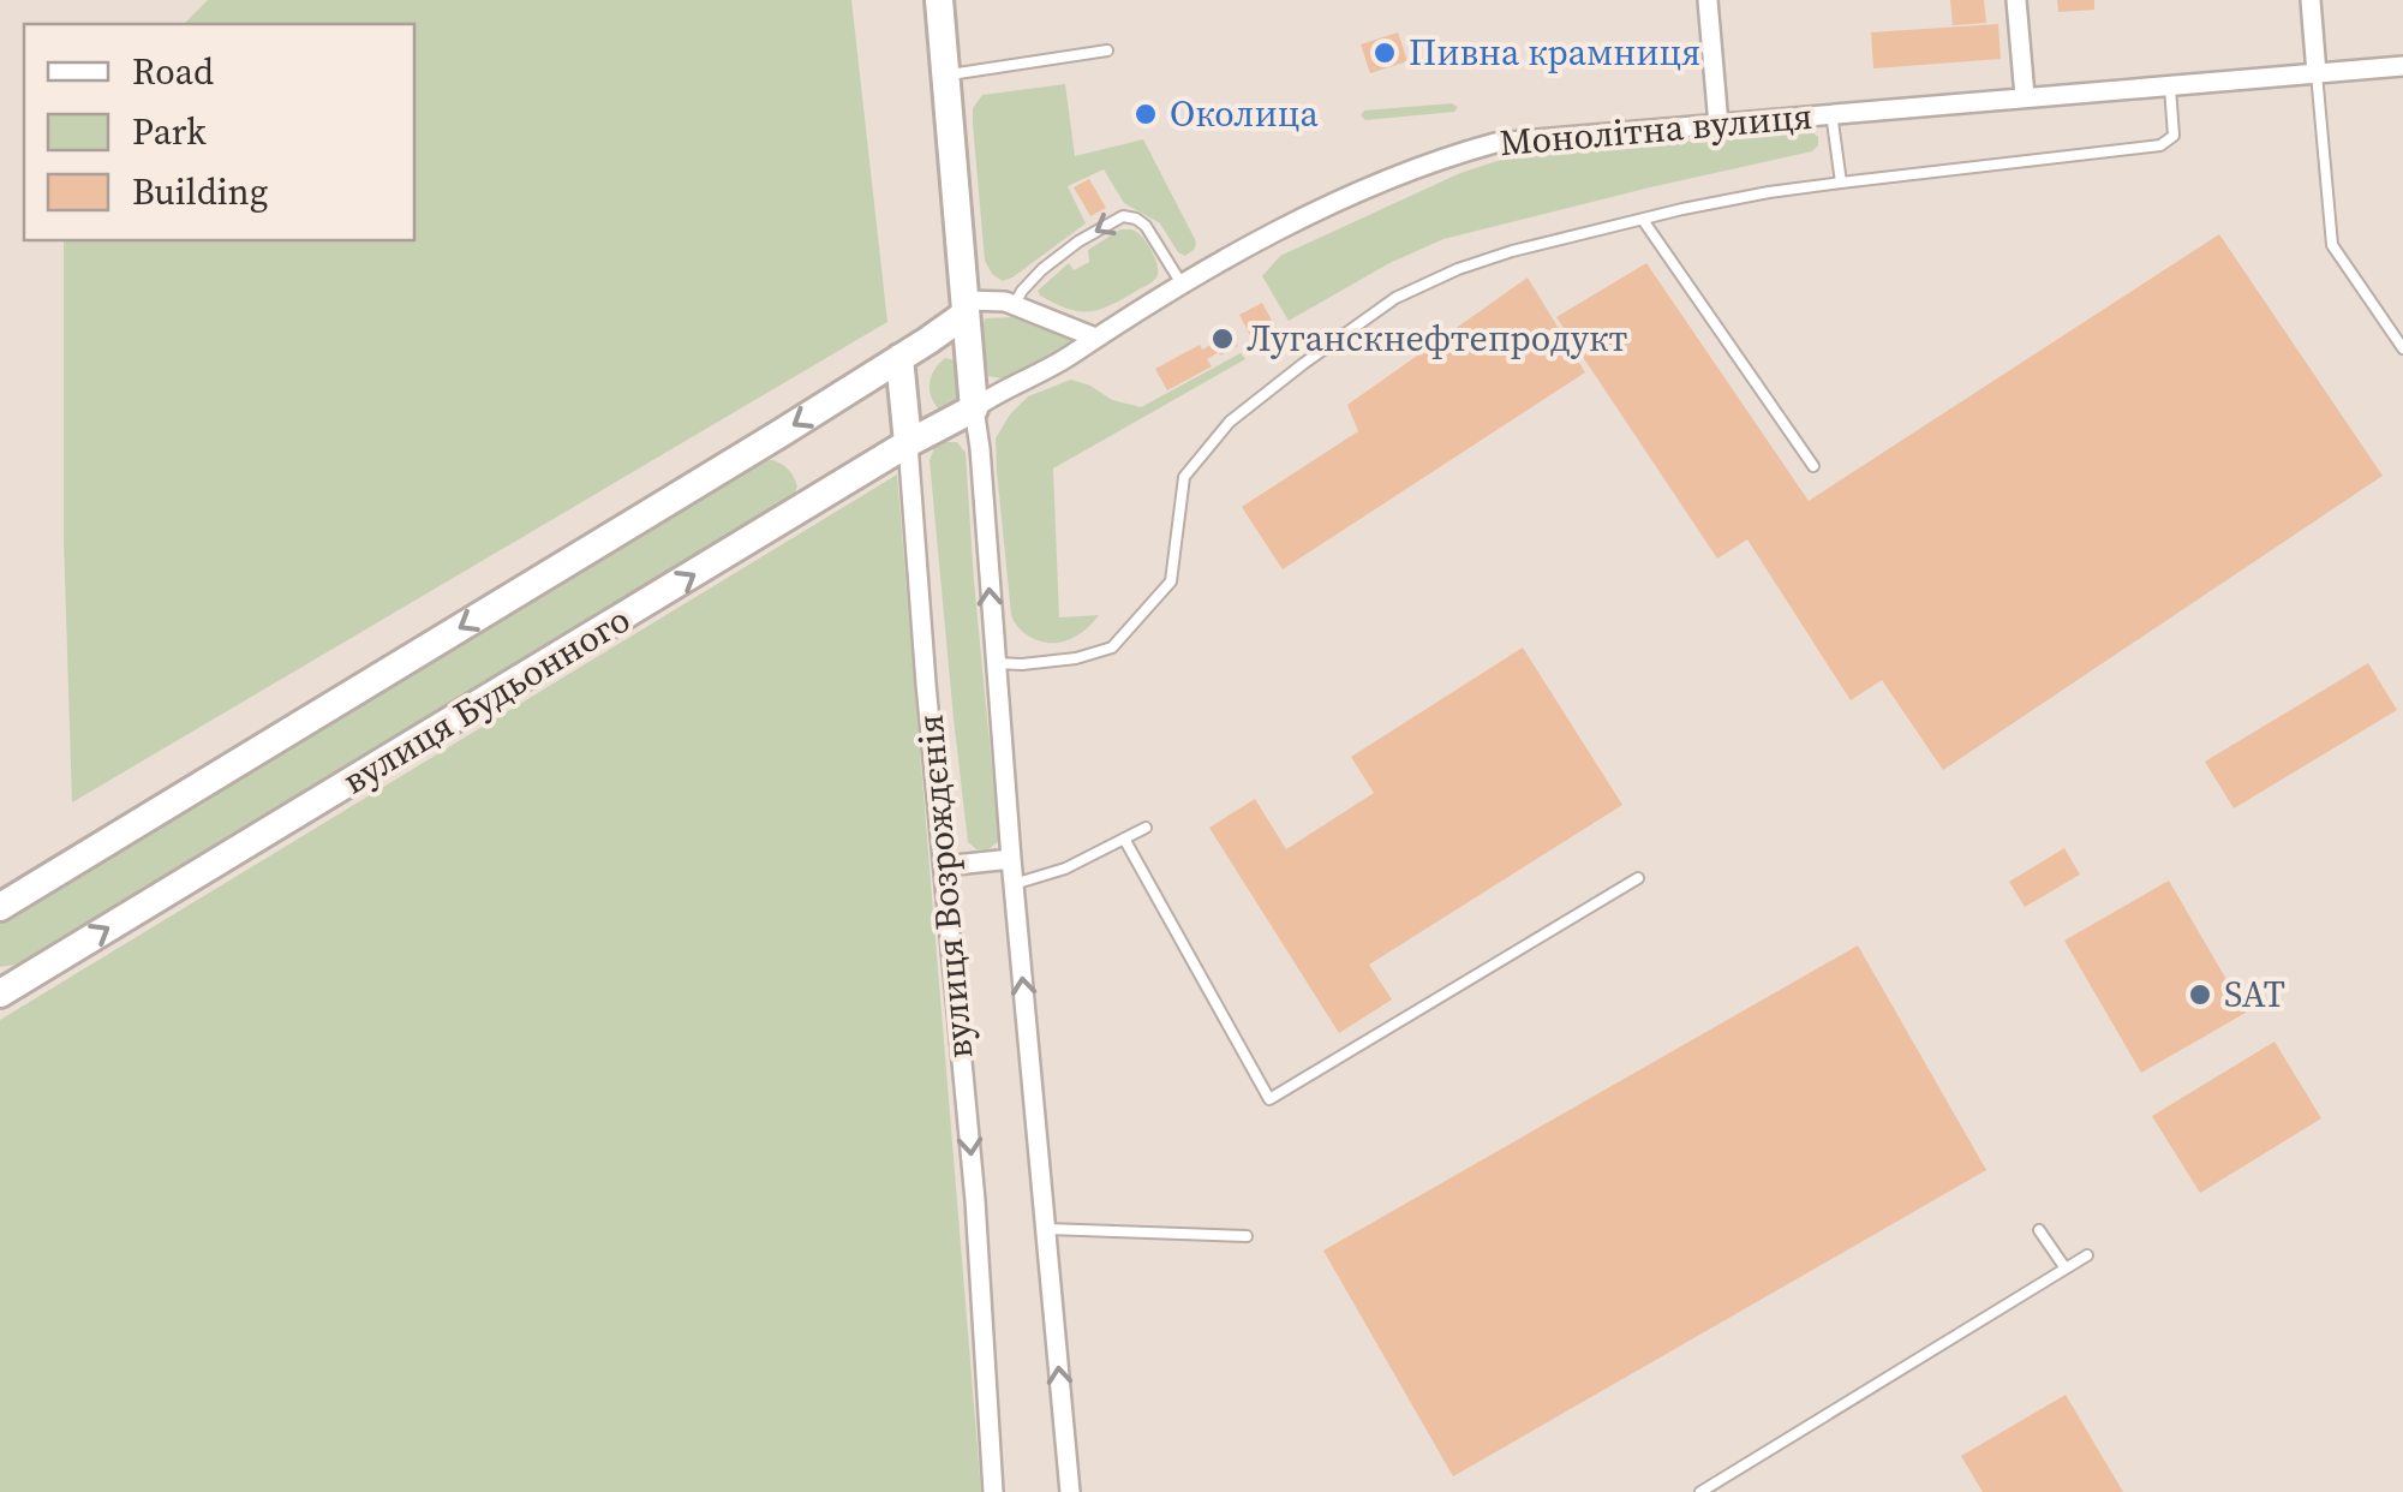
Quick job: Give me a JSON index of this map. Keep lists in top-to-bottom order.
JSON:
{
  "streets": {
    "main road": ["вулиця Будьонного", "вулиця Возрождєнія"],
    "street": ["Монолітна вулиця"]
  },
  "crossings": [
    ["Монолітна вулиця", "вулиця Будьонного"],
    ["Монолітна вулиця", "вулиця Возрождєнія"],
    ["вулиця Будьонного", "вулиця Возрождєнія"]
  ],
  "places": [
    "Пивна крамниця",
    "Околица",
    "Луганскнефтепродукт",
    "SAT"
  ],
  "legend": ["Road", "Park", "Building"]
}
